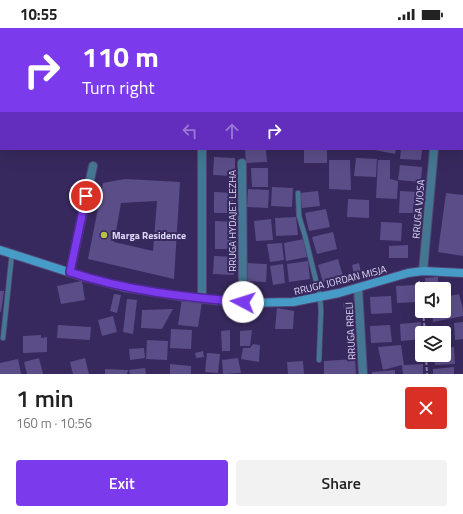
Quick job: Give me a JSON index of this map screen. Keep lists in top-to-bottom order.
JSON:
{
  "streets": {
    "street": [
      "RRUGA VJOSA",
      "RRUGA HYDAJET LEZHA",
      "RRUGA JORDAN MISJA",
      "RRUGA RRELI"
    ]
  },
  "crossings": [
    ["RRUGA VJOSA", "RRUGA JORDAN MISJA"],
    ["RRUGA HYDAJET LEZHA", "RRUGA JORDAN MISJA"],
    ["RRUGA JORDAN MISJA", "RRUGA RRELI"]
  ],
  "places": ["Marga Residence"],
  "page": {
    "status": "10:55",
    "turn": ["110 m", "Turn right"],
    "heading": ["1 min", "160 m · 10:56"],
    "buttons": ["Exit", "Share"]
  }
}
